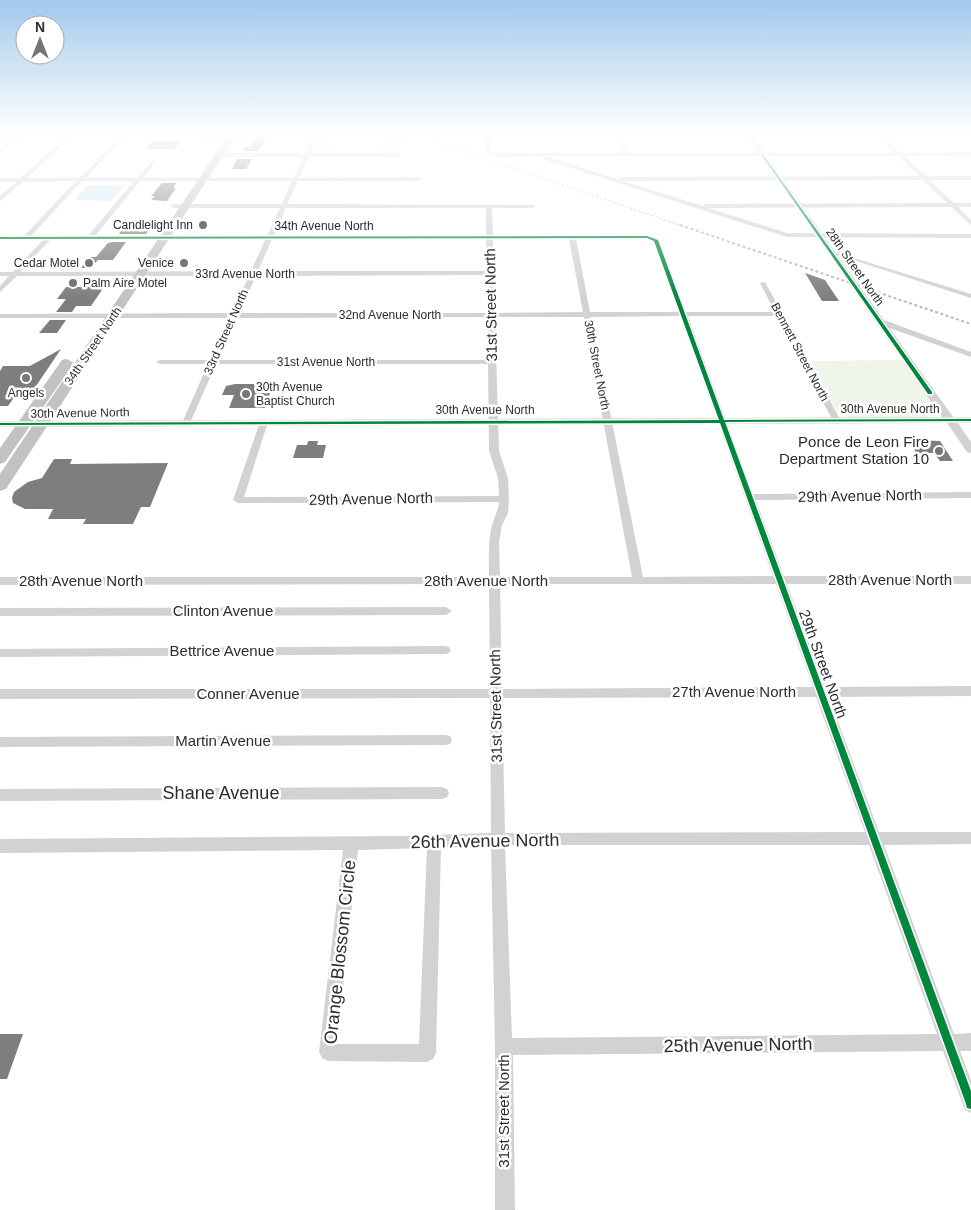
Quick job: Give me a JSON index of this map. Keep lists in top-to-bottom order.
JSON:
{
  "streets": {
    "highway": ["34th Street North"],
    "street": [
      "34th Avenue North",
      "28th Street North",
      "33rd Avenue North",
      "31st Street North",
      "32nd Avenue North",
      "33rd Street North",
      "Bennett Street North",
      "31st Avenue North",
      "30th Street North",
      "30th Avenue North",
      "29th Avenue North",
      "28th Avenue North",
      "Clinton Avenue",
      "Bettrice Avenue",
      "29th Street North",
      "27th Avenue North",
      "Conner Avenue",
      "Martin Avenue",
      "Shane Avenue",
      "26th Avenue North",
      "Orange Blossom Circle",
      "25th Avenue North"
    ]
  },
  "crossings": [
    ["34th Avenue North", "31st Street North"],
    ["34th Avenue North", "33rd Street North"],
    ["34th Avenue North", "34th Street North"],
    ["34th Avenue North", "30th Street North"],
    ["34th Avenue North", "29th Street North"],
    ["28th Street North", "30th Avenue North"],
    ["33rd Avenue North", "31st Street North"],
    ["33rd Avenue North", "33rd Street North"],
    ["33rd Avenue North", "34th Street North"],
    ["31st Street North", "32nd Avenue North"],
    ["31st Street North", "31st Avenue North"],
    ["31st Street North", "30th Avenue North"],
    ["31st Street North", "29th Avenue North"],
    ["31st Street North", "28th Avenue North"],
    ["31st Street North", "27th Avenue North"],
    ["31st Street North", "Conner Avenue"],
    ["31st Street North", "26th Avenue North"],
    ["31st Street North", "25th Avenue North"],
    ["32nd Avenue North", "33rd Street North"],
    ["32nd Avenue North", "34th Street North"],
    ["32nd Avenue North", "Bennett Street North"],
    ["32nd Avenue North", "30th Street North"],
    ["32nd Avenue North", "29th Street North"],
    ["33rd Street North", "31st Avenue North"],
    ["33rd Street North", "30th Avenue North"],
    ["34th Street North", "30th Avenue North"],
    ["Bennett Street North", "30th Avenue North"],
    ["30th Street North", "30th Avenue North"],
    ["30th Street North", "28th Avenue North"],
    ["30th Avenue North", "29th Avenue North"],
    ["30th Avenue North", "29th Street North"],
    ["29th Avenue North", "29th Street North"],
    ["28th Avenue North", "29th Street North"],
    ["29th Street North", "27th Avenue North"],
    ["29th Street North", "26th Avenue North"],
    ["29th Street North", "25th Avenue North"],
    ["27th Avenue North", "Conner Avenue"],
    ["26th Avenue North", "Orange Blossom Circle"]
  ],
  "places": [
    "Candlelight Inn",
    "Cedar Motel",
    "Venice",
    "Palm Aire Motel",
    "Angels",
    "30th Avenue Baptist Church",
    "Ponce de Leon Fire Department Station 10"
  ],
  "north": "top"
}
